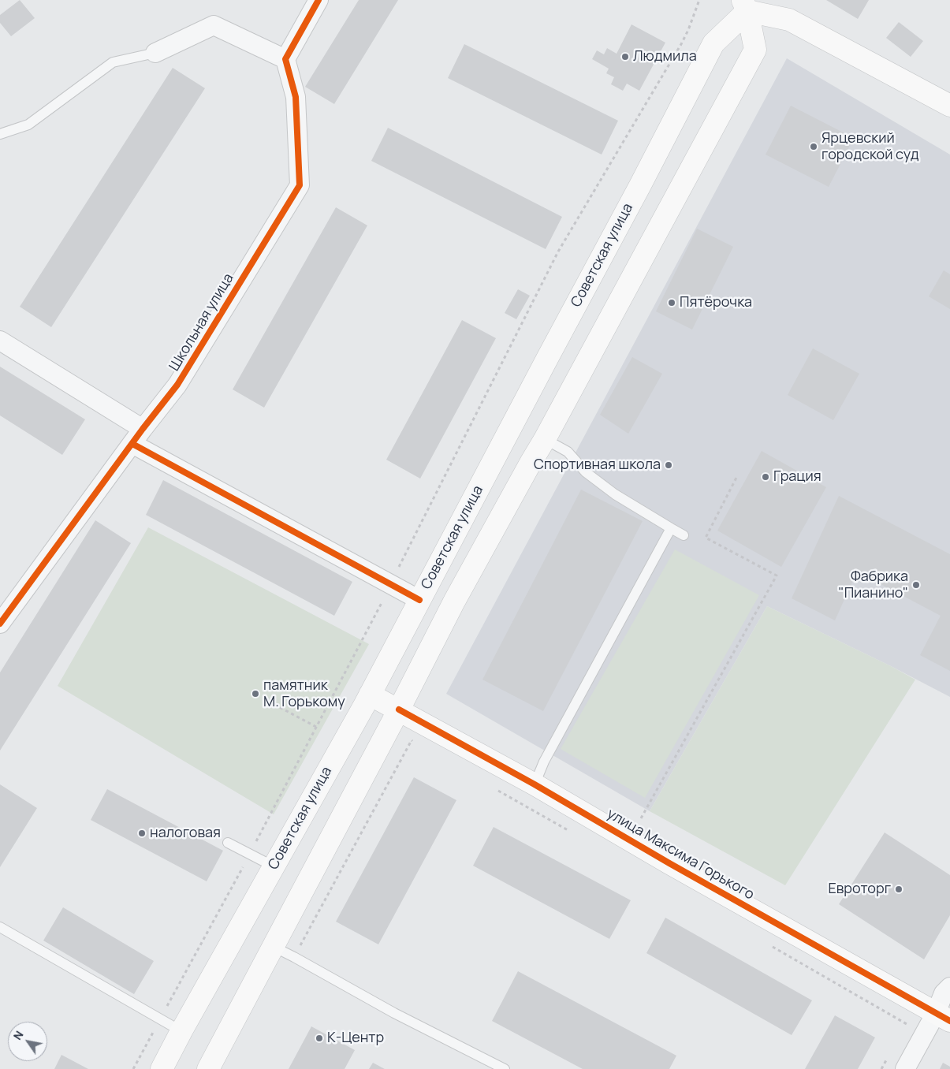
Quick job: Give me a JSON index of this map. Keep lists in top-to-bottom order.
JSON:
{
  "streets": {
    "main road": ["Советская улица", "улица Максима Горького"],
    "street": ["Школьная улица"]
  },
  "crossings": [
    ["Советская улица", "улица Максима Горького"]
  ],
  "places": [
    "Людмила",
    "Ярцевский городской суд",
    "Пятёрочка",
    "Спортивная школа",
    "Грация",
    "Фабрика \"Пианино\"",
    "памятник М. Горькому",
    "налоговая",
    "Евроторг",
    "К-Центр"
  ],
  "north": "top left"
}
